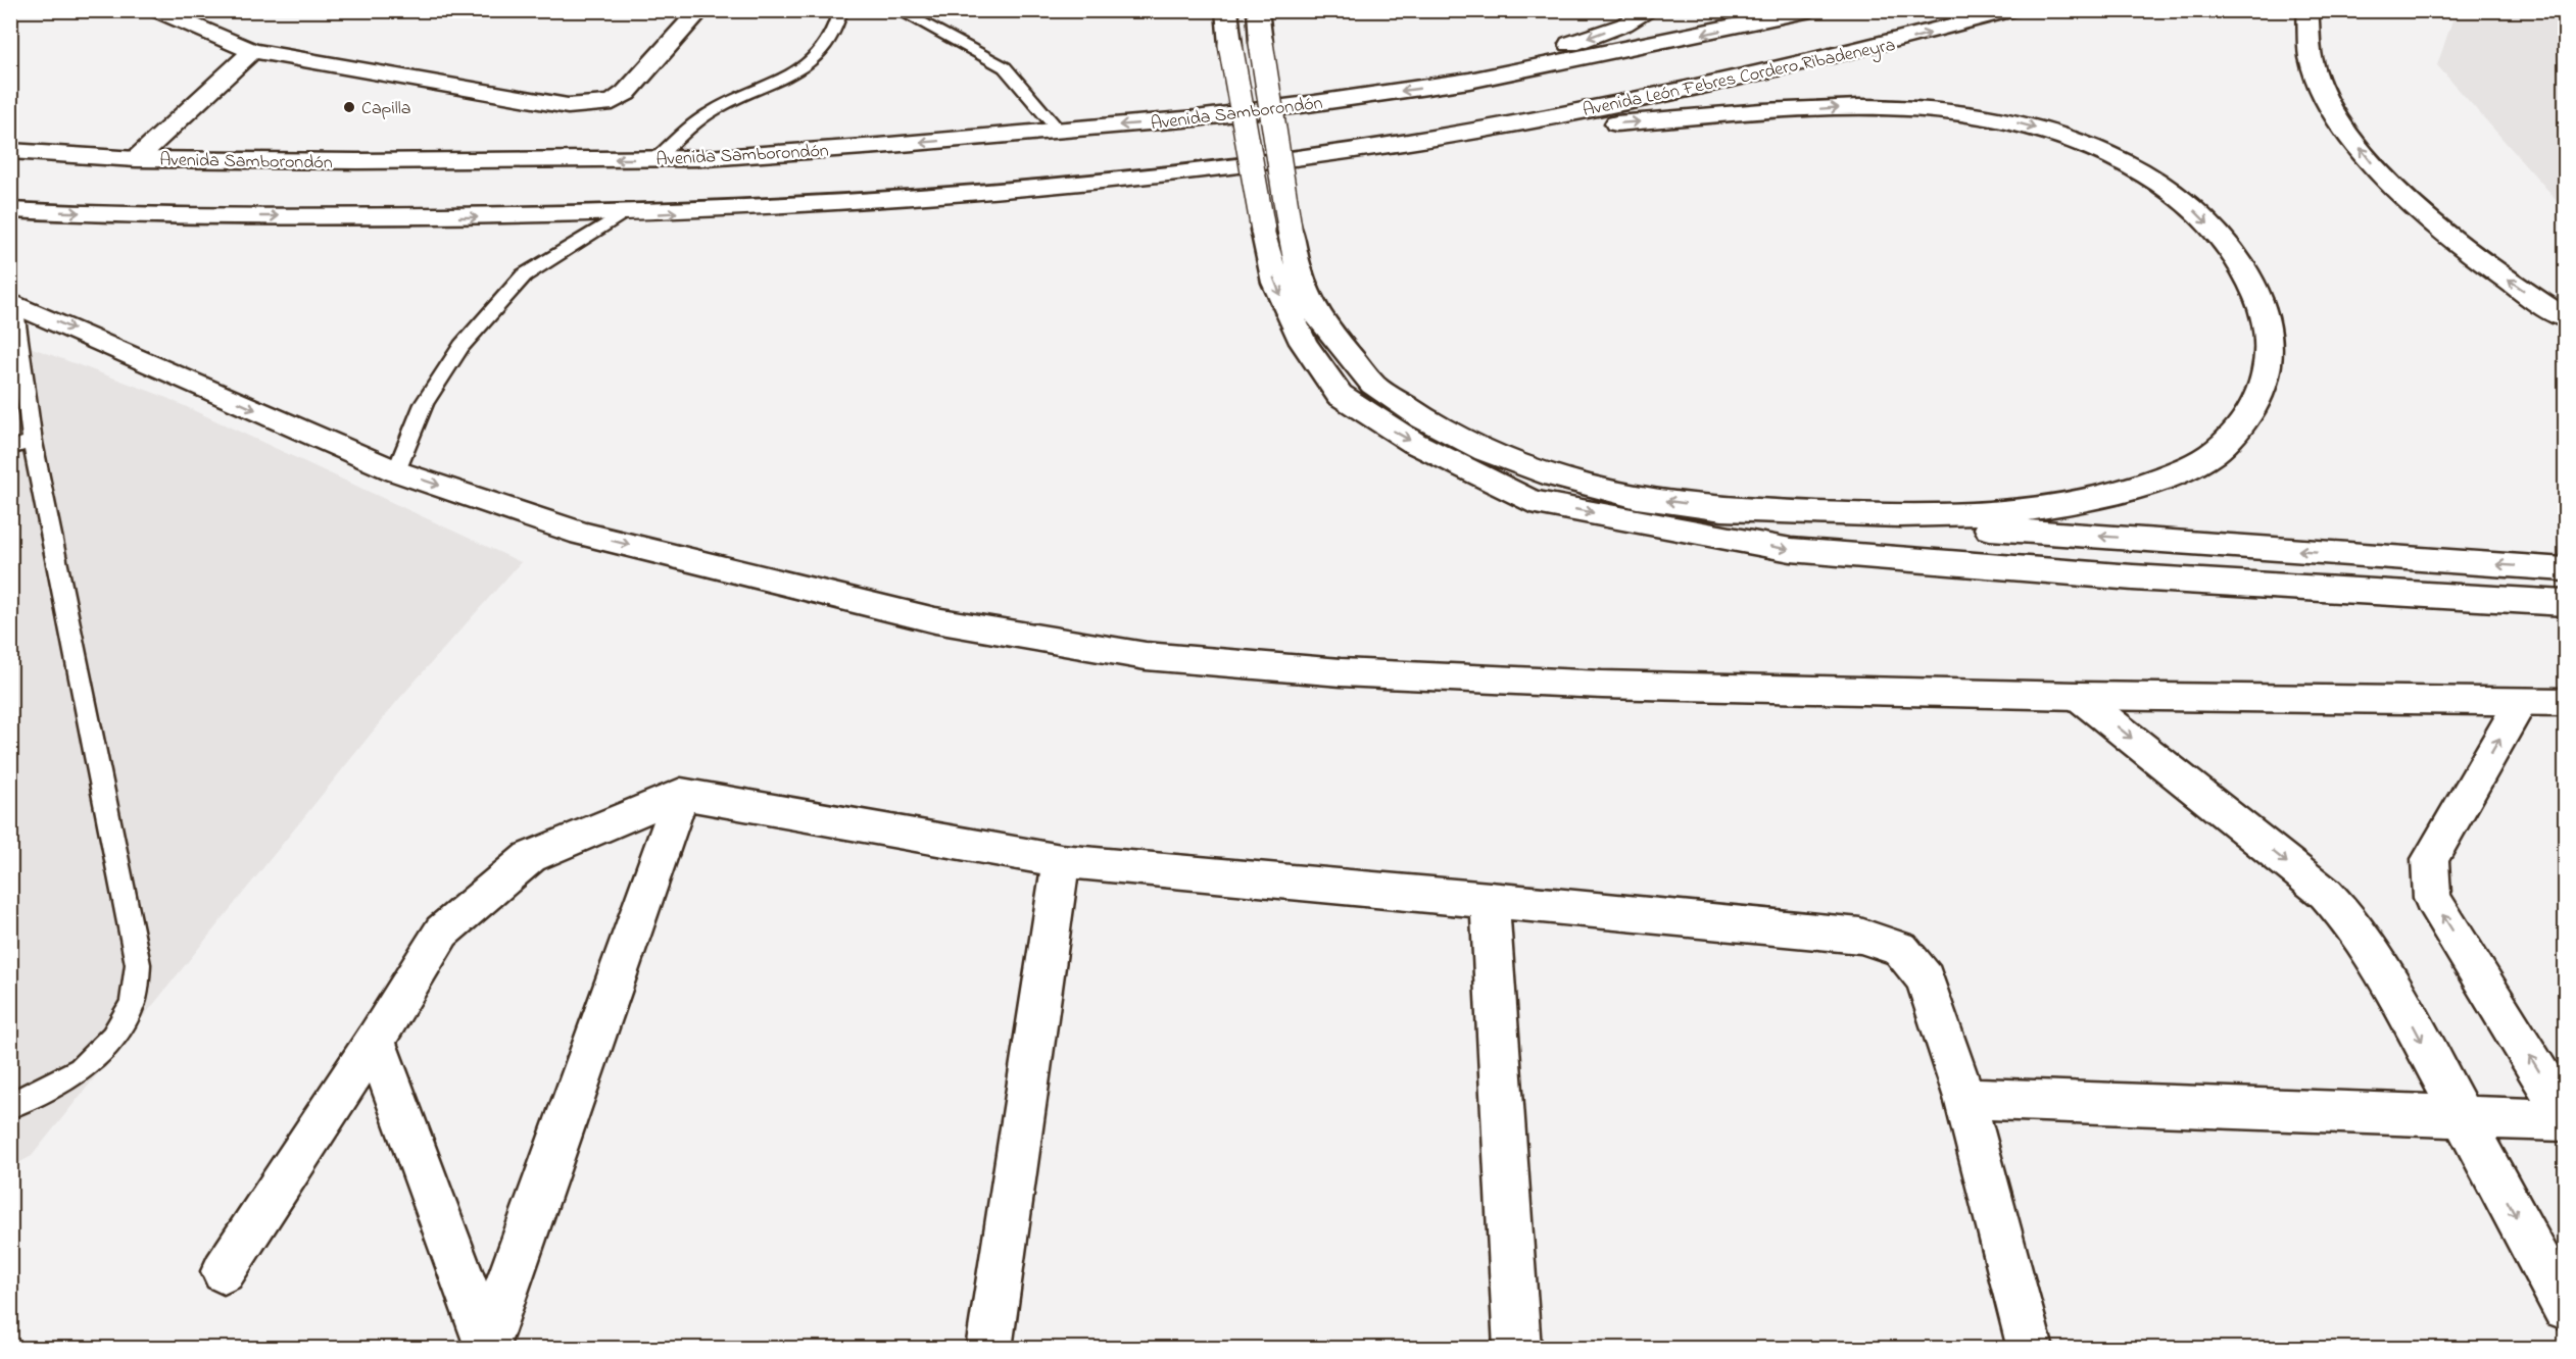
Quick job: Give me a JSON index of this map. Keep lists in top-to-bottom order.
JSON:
{
  "streets": {
    "main road": ["Avenida León Febres Cordero Ribadeneyra", "Avenida Samborondón"]
  },
  "places": ["Capilla"]
}
